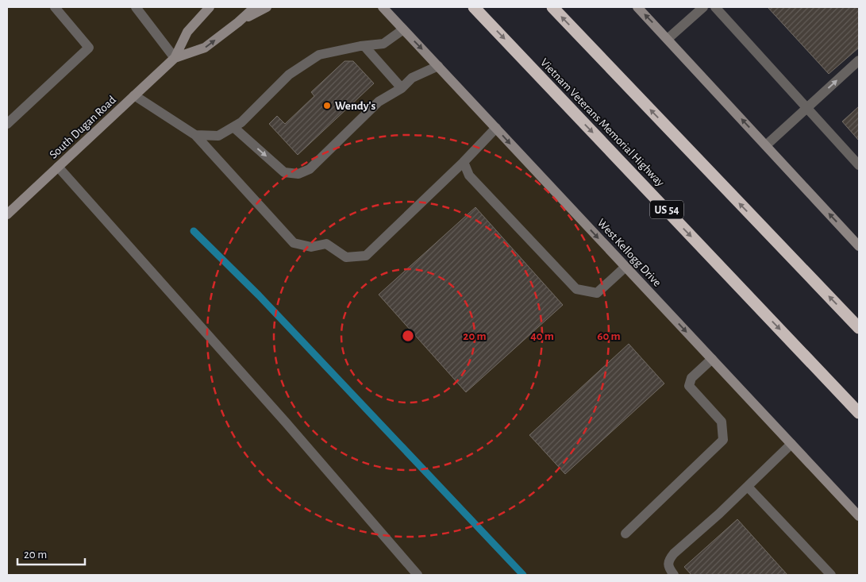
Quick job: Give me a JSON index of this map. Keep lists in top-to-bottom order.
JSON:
{
  "streets": {
    "highway": ["Vietnam Veterans Memorial Highway", "US 54"],
    "main road": ["South Dugan Road", "West Kellogg Drive"]
  },
  "one_way": ["West Kellogg Drive"],
  "places": ["Wendy's"],
  "scale_bar": "20 m",
  "rings": ["20 m", "40 m", "60 m"]
}
